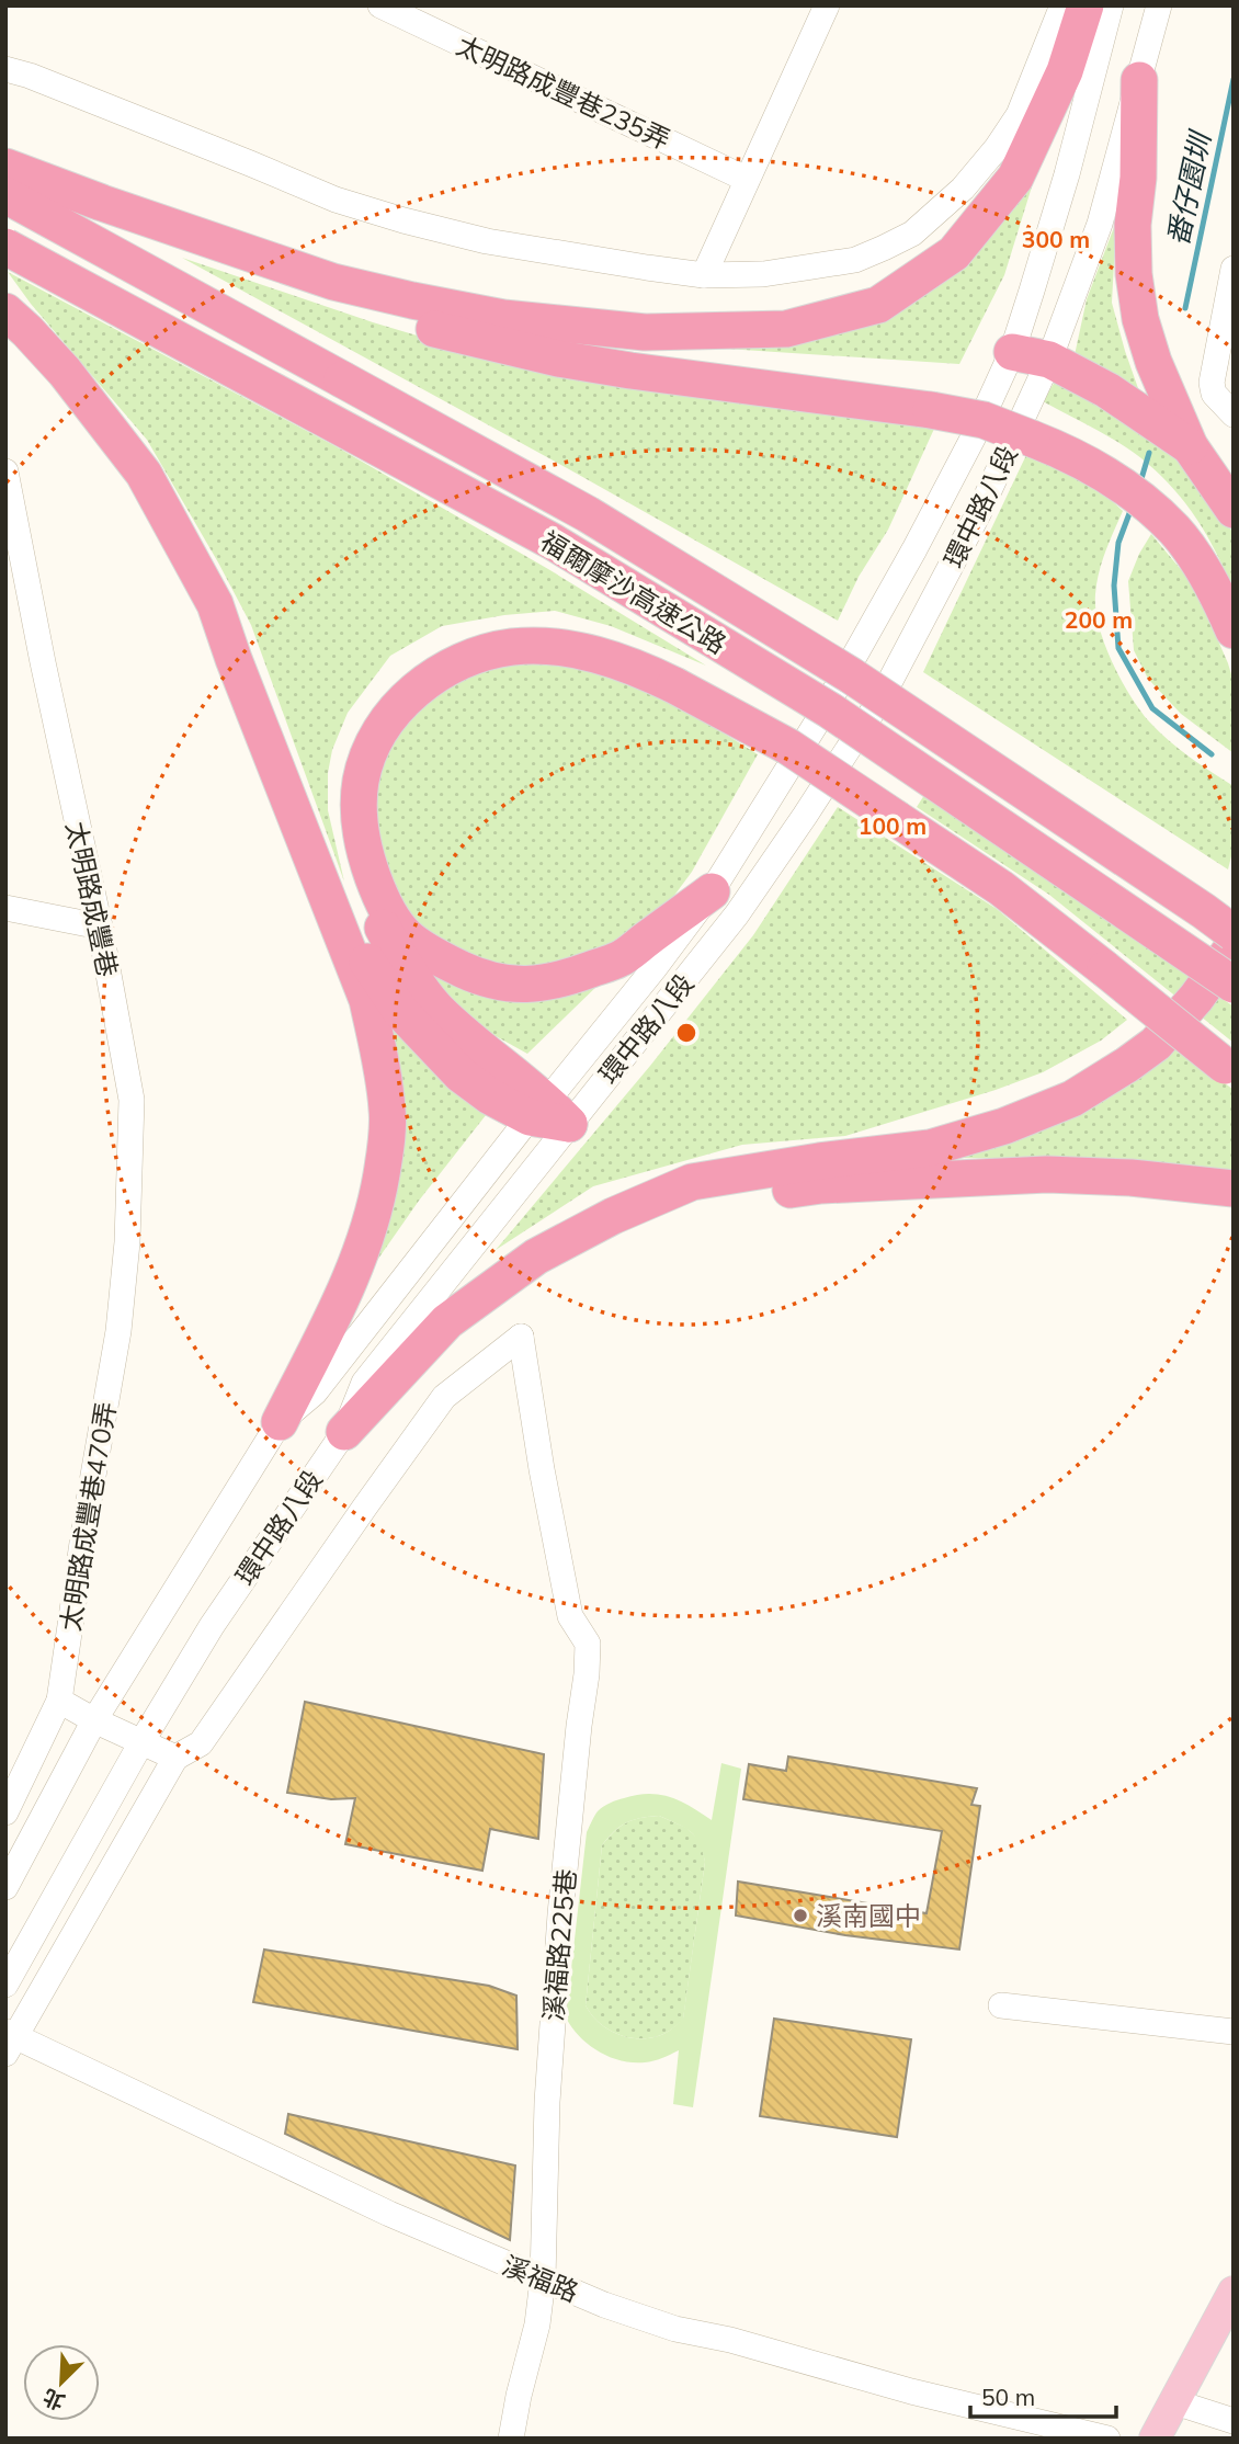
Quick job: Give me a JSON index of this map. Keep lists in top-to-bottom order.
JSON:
{
  "streets": {
    "highway": ["福爾摩沙高速公路"],
    "street": [
      "太明路成豐巷235弄",
      "環中路八段",
      "太明路成豐巷",
      "太明路成豐巷470弄",
      "溪福路225巷",
      "溪福路"
    ]
  },
  "crossings": [
    ["太明路成豐巷", "太明路成豐巷470弄"],
    ["溪福路225巷", "溪福路"]
  ],
  "water": ["番仔園圳"],
  "places": ["溪南國中"],
  "scale_bar": "50 m",
  "north": "bottom left",
  "rings": ["300 m", "200 m", "100 m"]
}
